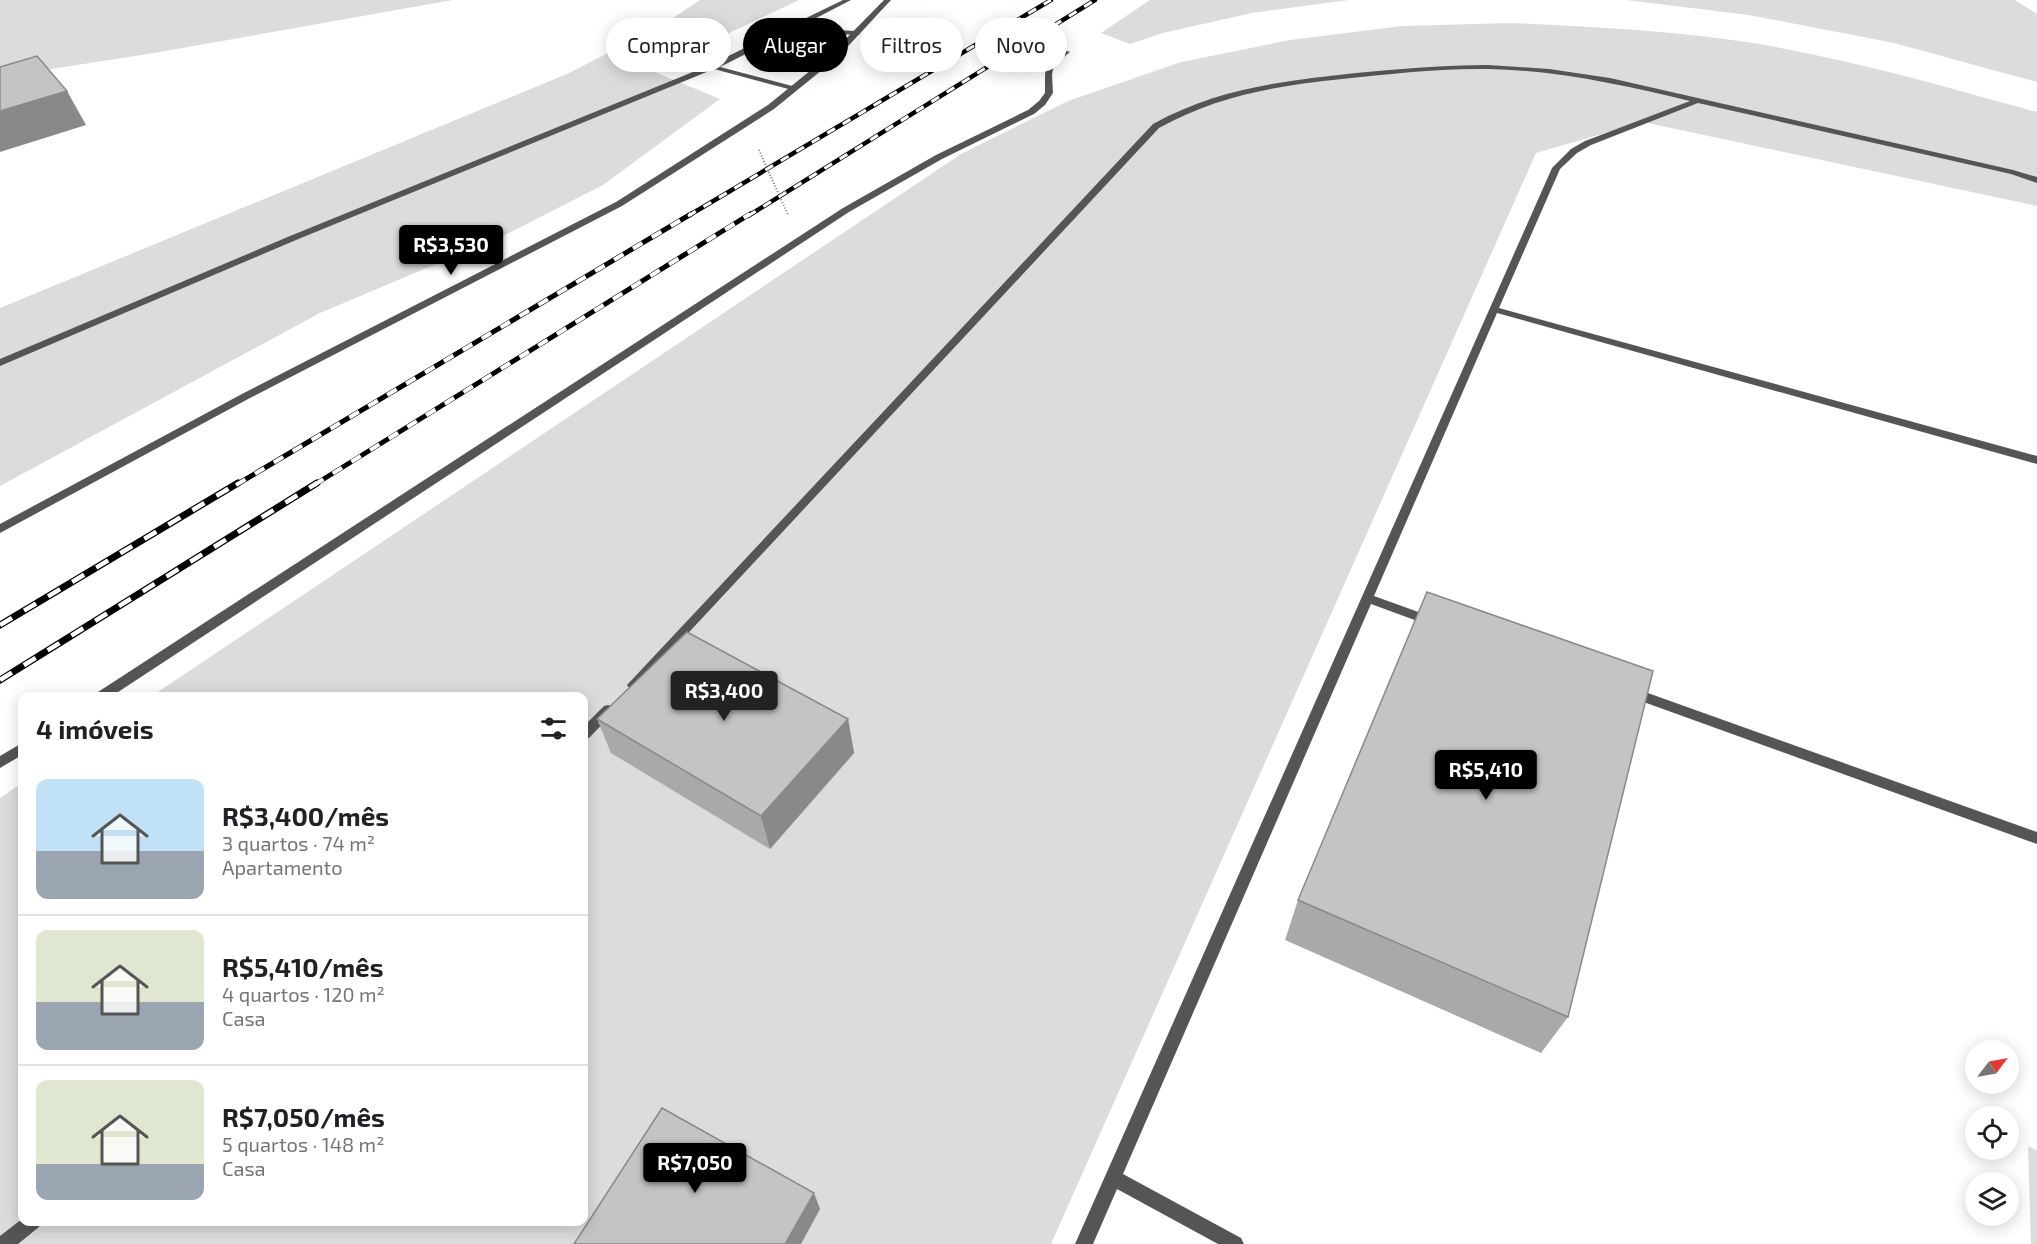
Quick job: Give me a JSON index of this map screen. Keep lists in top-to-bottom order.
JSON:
{
  "north": "top right",
  "page": {
    "chip": [
      "Comprar",
      "Alugar",
      "Filtros",
      "Novo"
    ],
    "price": [
      "R$3,530",
      "R$3,400",
      "R$5,410",
      "R$7,050"
    ],
    "heading": "4 imóveis",
    "list": [
      {
        "name": "R$3,400/mês",
        "note": "3 quartos · 74 m² · Apartamento"
      },
      {
        "name": "R$5,410/mês",
        "note": "4 quartos · 120 m² · Casa"
      },
      {
        "name": "R$7,050/mês",
        "note": "5 quartos · 148 m² · Casa"
      }
    ]
  }
}
